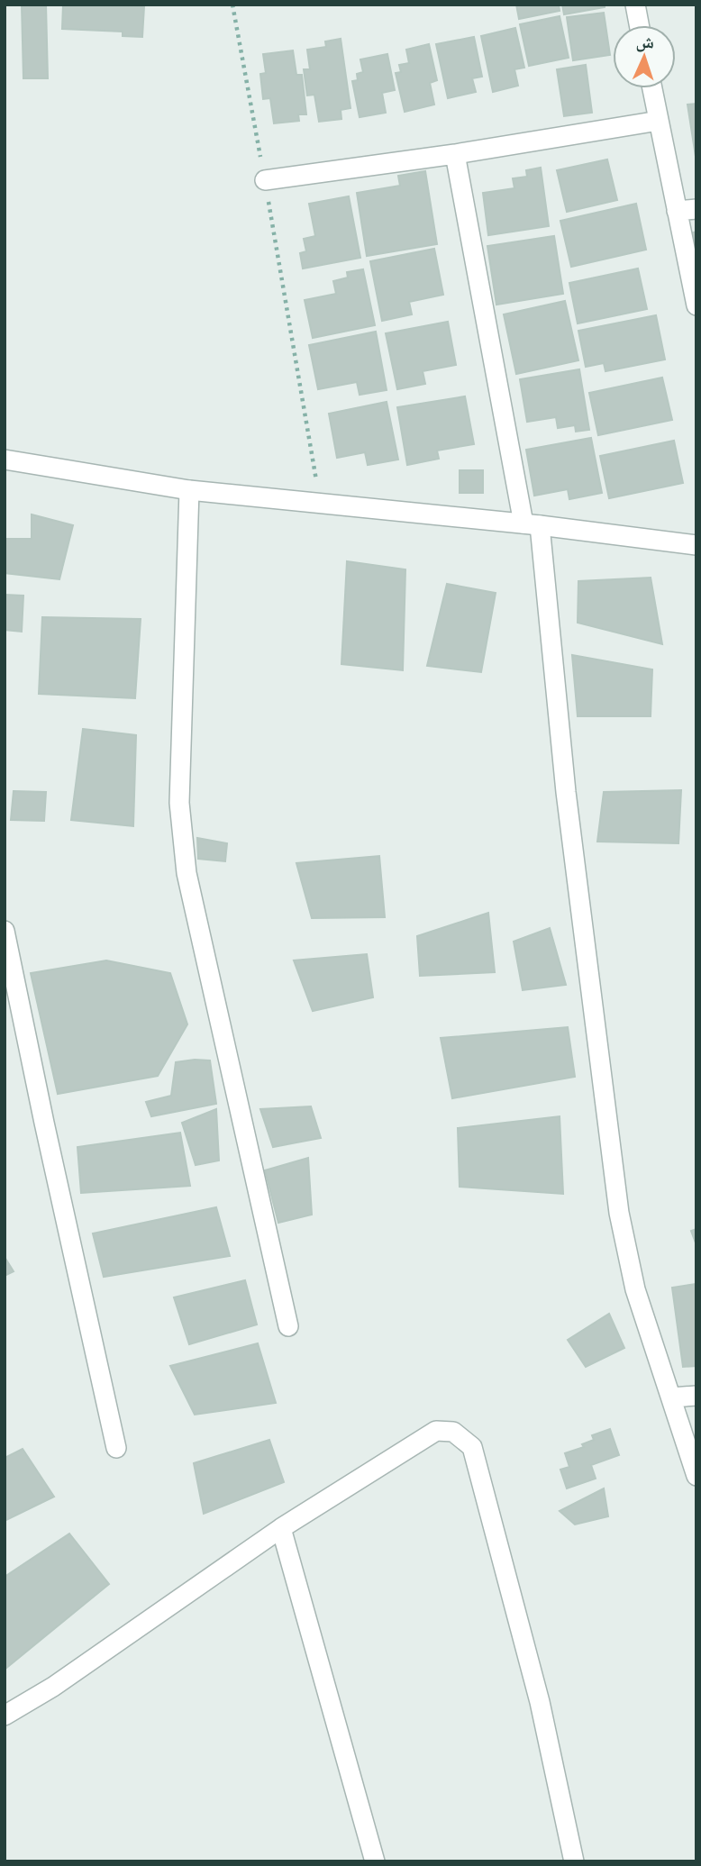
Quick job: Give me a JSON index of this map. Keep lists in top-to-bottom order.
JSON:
{
  "north": "top"
}
